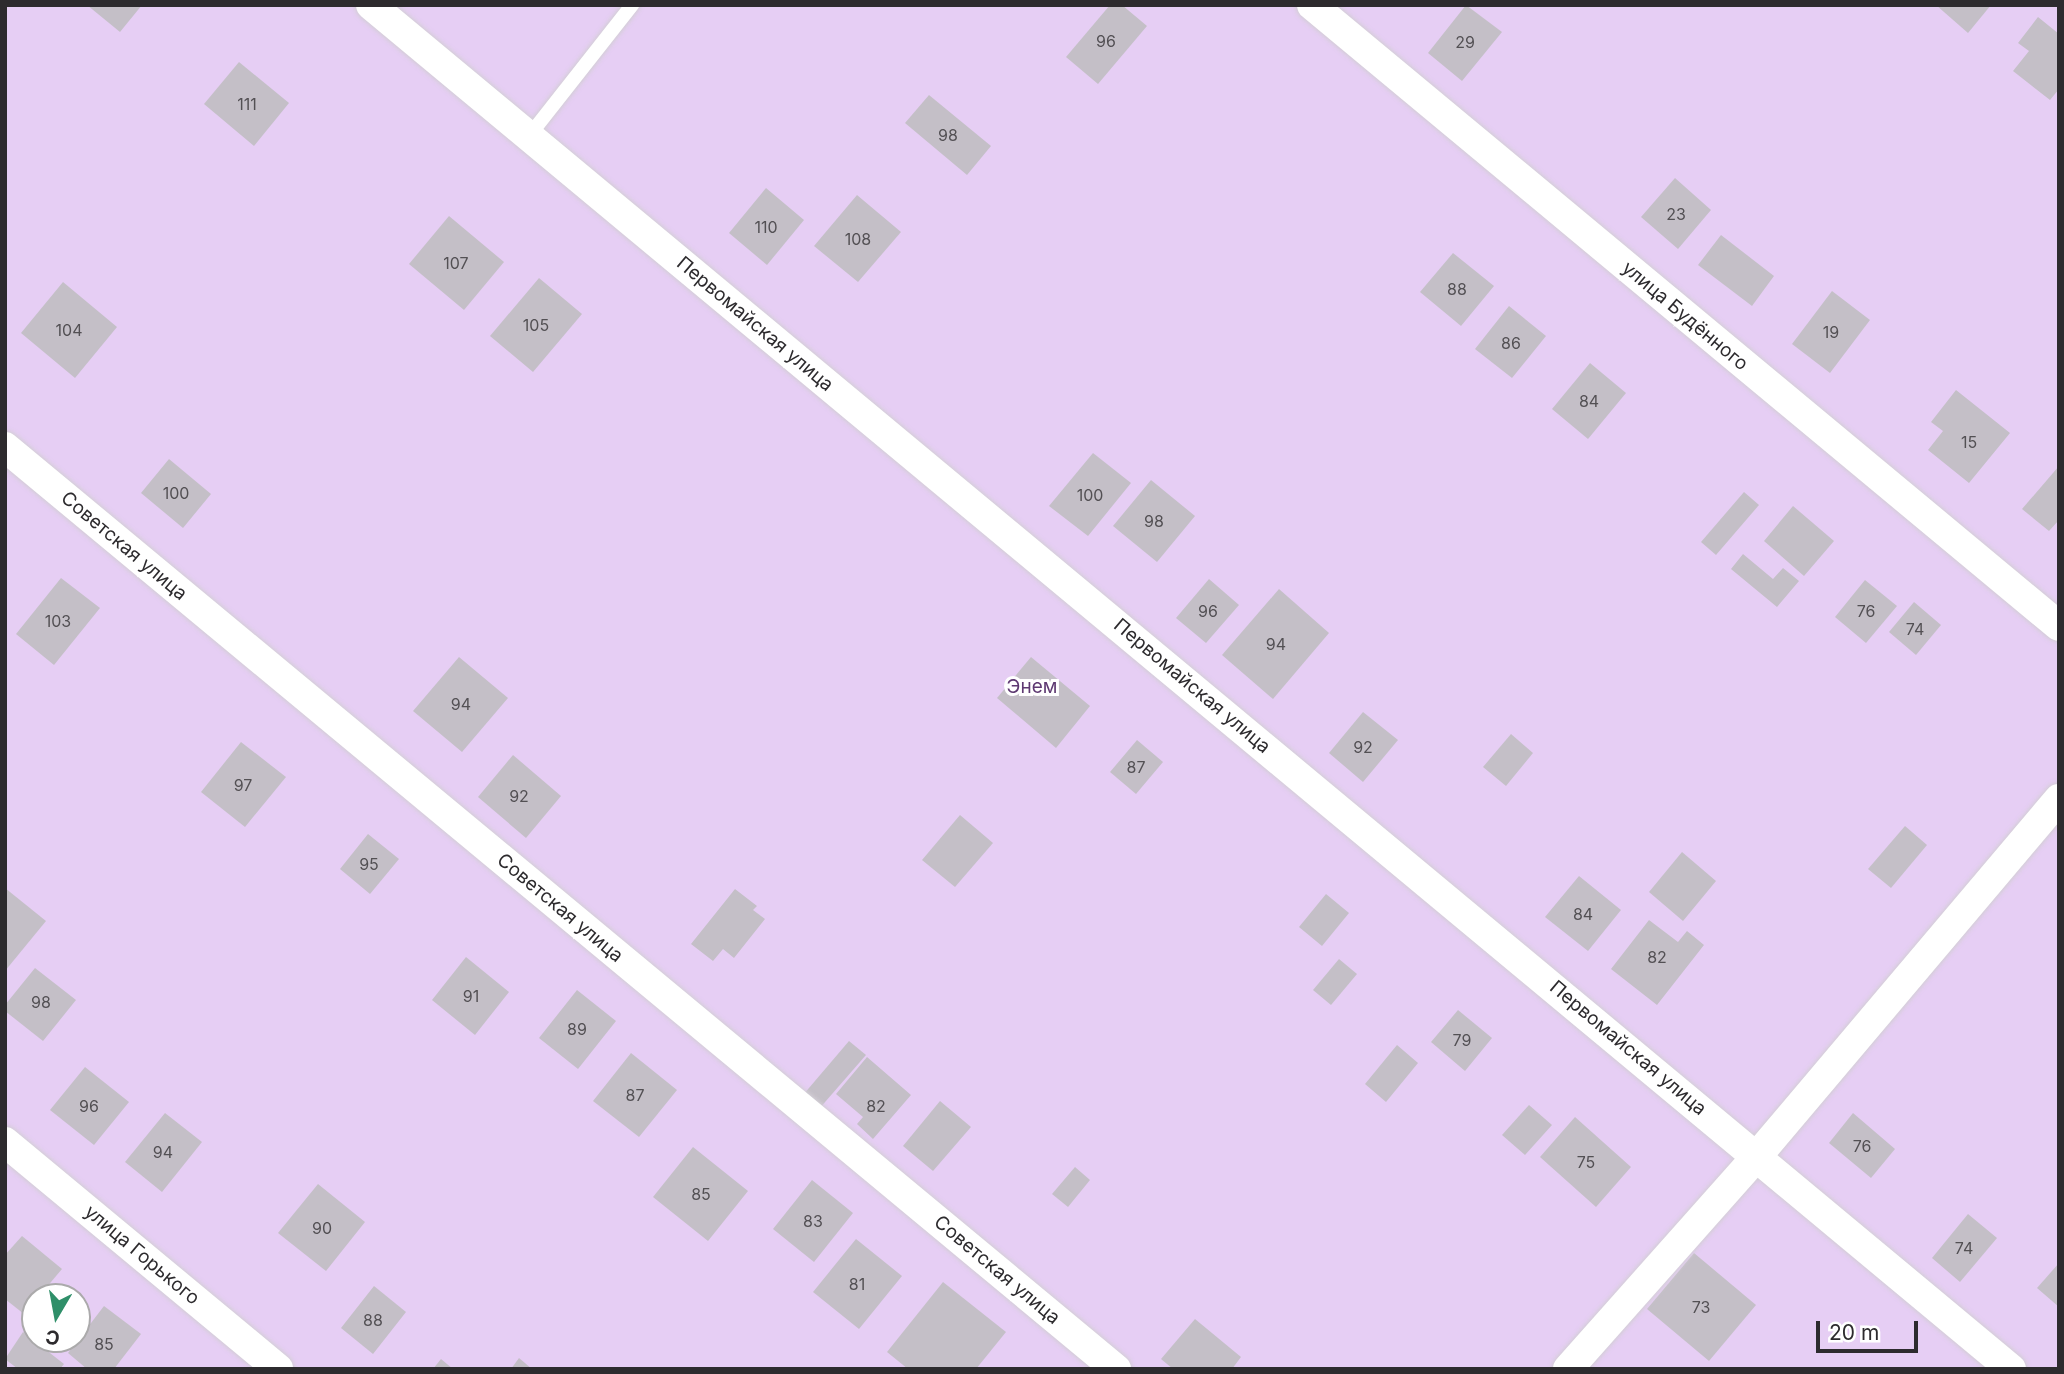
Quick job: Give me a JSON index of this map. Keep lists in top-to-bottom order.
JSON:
{
  "streets": {
    "street": [
      "улица Будённого",
      "Первомайская улица",
      "Советская улица",
      "улица Горького"
    ]
  },
  "parks": ["Энем"],
  "house_numbers": [
    "96",
    "29",
    "111",
    "98",
    "23",
    "110",
    "108",
    "107",
    "88",
    "105",
    "104",
    "19",
    "86",
    "84",
    "15",
    "100",
    "100",
    "98",
    "96",
    "76",
    "103",
    "74",
    "94",
    "94",
    "92",
    "87",
    "97",
    "92",
    "95",
    "84",
    "82",
    "91",
    "98",
    "89",
    "79",
    "87",
    "96",
    "82",
    "76",
    "94",
    "75",
    "85",
    "83",
    "90",
    "74",
    "81",
    "73",
    "88",
    "85"
  ],
  "scale_bar": "20 m",
  "north": "bottom"
}
